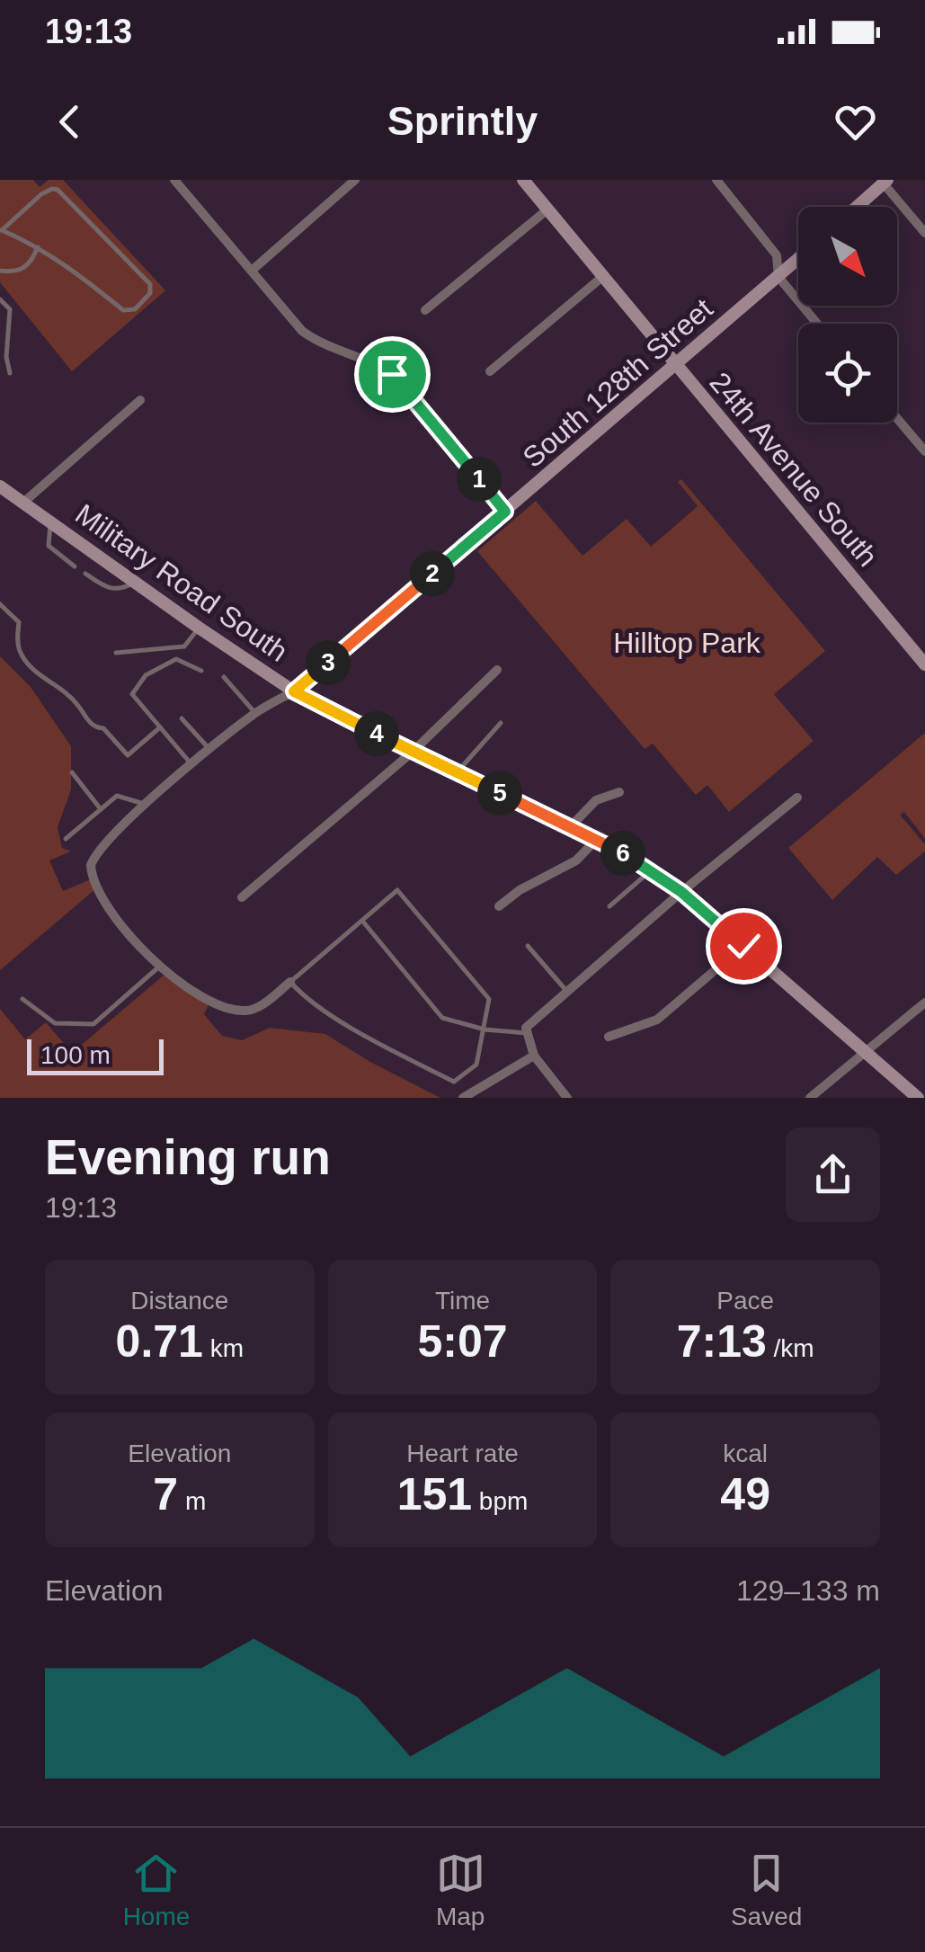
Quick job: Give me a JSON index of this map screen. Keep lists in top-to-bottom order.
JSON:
{
  "streets": {
    "street": ["South 128th Street", "24th Avenue South", "Military Road South"]
  },
  "crossings": [
    ["South 128th Street", "24th Avenue South"],
    ["South 128th Street", "Military Road South"]
  ],
  "parks": ["Hilltop Park"],
  "scale_bar": "100 m",
  "north": "bottom right",
  "page": {
    "status": "19:13",
    "header": "Sprintly",
    "pins": [
      "1",
      "2",
      "3",
      "4",
      "5",
      "6"
    ],
    "scale": "100 m",
    "heading": ["Evening run", "19:13"],
    "stats": [
      ["Distance", "0.71 km"],
      ["Time", "5:07"],
      ["Pace", "7:13 /km"],
      ["Elevation", "7 m"],
      ["Heart rate", "151 bpm"],
      ["kcal", "49"]
    ],
    "chart": ["Elevation", "129–133 m"],
    "tabs": ["Home", "Map", "Saved"]
  }
}
